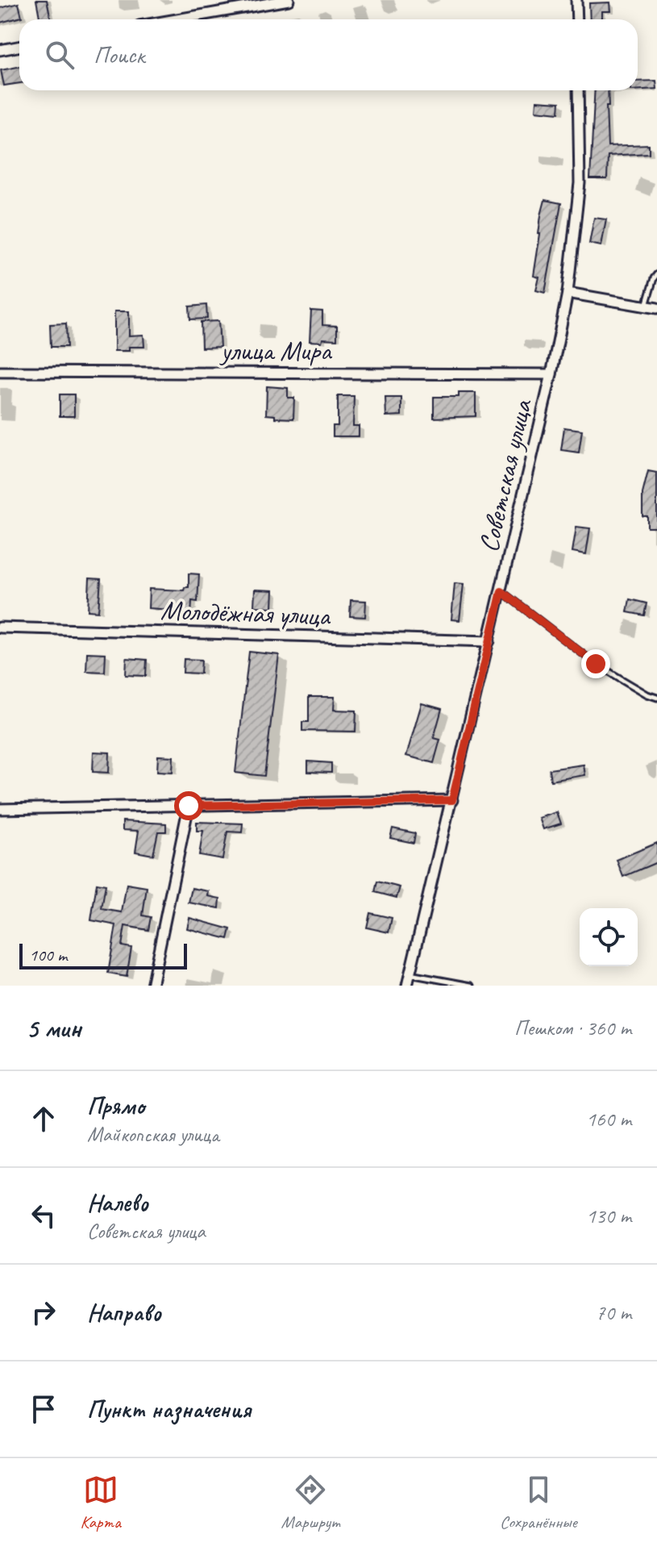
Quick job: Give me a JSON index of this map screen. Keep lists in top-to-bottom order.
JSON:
{
  "streets": {
    "street": ["улица Мира", "Советская улица", "Молодёжная улица"]
  },
  "crossings": [
    ["улица Мира", "Советская улица"],
    ["Советская улица", "Молодёжная улица"]
  ],
  "scale_bar": "100 m",
  "page": {
    "search": "Поиск",
    "scale": "100 m",
    "heading": ["5 мин", "Пешком · 360 m"],
    "list": [
      ["Прямо", "Майкопская улица", "160 m"],
      ["Налево", "Советская улица", "130 m"],
      ["Направо", "70 m"],
      "Пункт назначения"
    ],
    "nav": ["Карта", "Маршрут", "Сохранённые"]
  }
}
